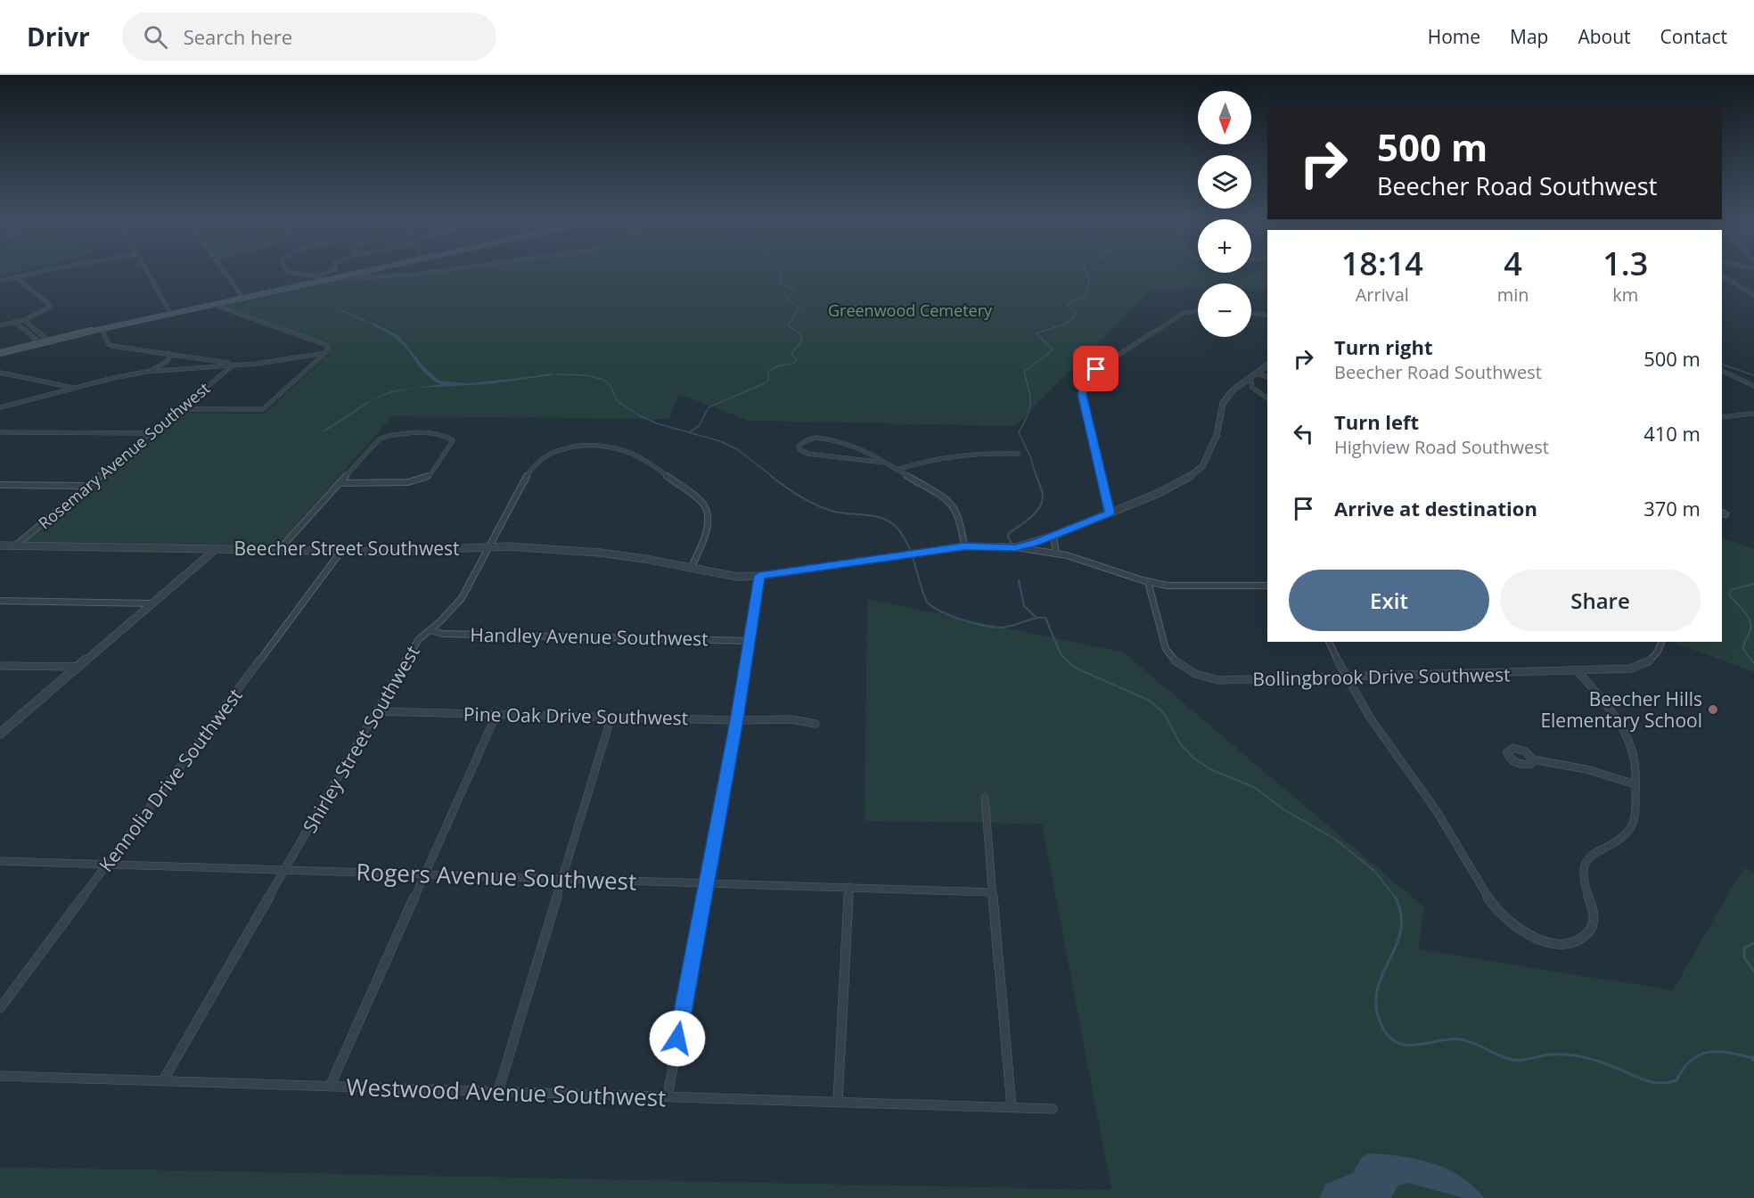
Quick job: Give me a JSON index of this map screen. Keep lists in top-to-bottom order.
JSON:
{
  "streets": {
    "street": [
      "Rosemary Avenue Southwest",
      "Beecher Street Southwest",
      "Handley Avenue Southwest",
      "Bollingbrook Drive Southwest",
      "Pine Oak Drive Southwest",
      "Shirley Street Southwest",
      "Kennolia Drive Southwest",
      "Rogers Avenue Southwest",
      "Westwood Avenue Southwest"
    ]
  },
  "crossings": [
    ["Rosemary Avenue Southwest", "Beecher Street Southwest"],
    ["Beecher Street Southwest", "Shirley Street Southwest"],
    ["Beecher Street Southwest", "Kennolia Drive Southwest"],
    ["Handley Avenue Southwest", "Shirley Street Southwest"],
    ["Pine Oak Drive Southwest", "Shirley Street Southwest"],
    ["Shirley Street Southwest", "Rogers Avenue Southwest"],
    ["Shirley Street Southwest", "Westwood Avenue Southwest"],
    ["Kennolia Drive Southwest", "Rogers Avenue Southwest"]
  ],
  "parks": ["Greenwood Cemetery"],
  "places": ["Beecher Hills Elementary School"],
  "north": "bottom",
  "page": {
    "header": "Drivr",
    "search": "Search here",
    "nav": [
      "Home",
      "Map",
      "About",
      "Contact"
    ],
    "map_buttons": ["+", "−"],
    "turn": ["500 m", "Beecher Road Southwest"],
    "eta": [
      "18:14",
      "Arrival",
      "4",
      "min",
      "1.3",
      "km"
    ],
    "list": [
      {
        "name": "Turn right",
        "note": "Beecher Road Southwest",
        "value": "500 m"
      },
      {
        "name": "Turn left",
        "note": "Highview Road Southwest",
        "value": "410 m"
      },
      {
        "name": "Arrive at destination",
        "value": "370 m"
      }
    ],
    "buttons": ["Exit", "Share"]
  }
}
